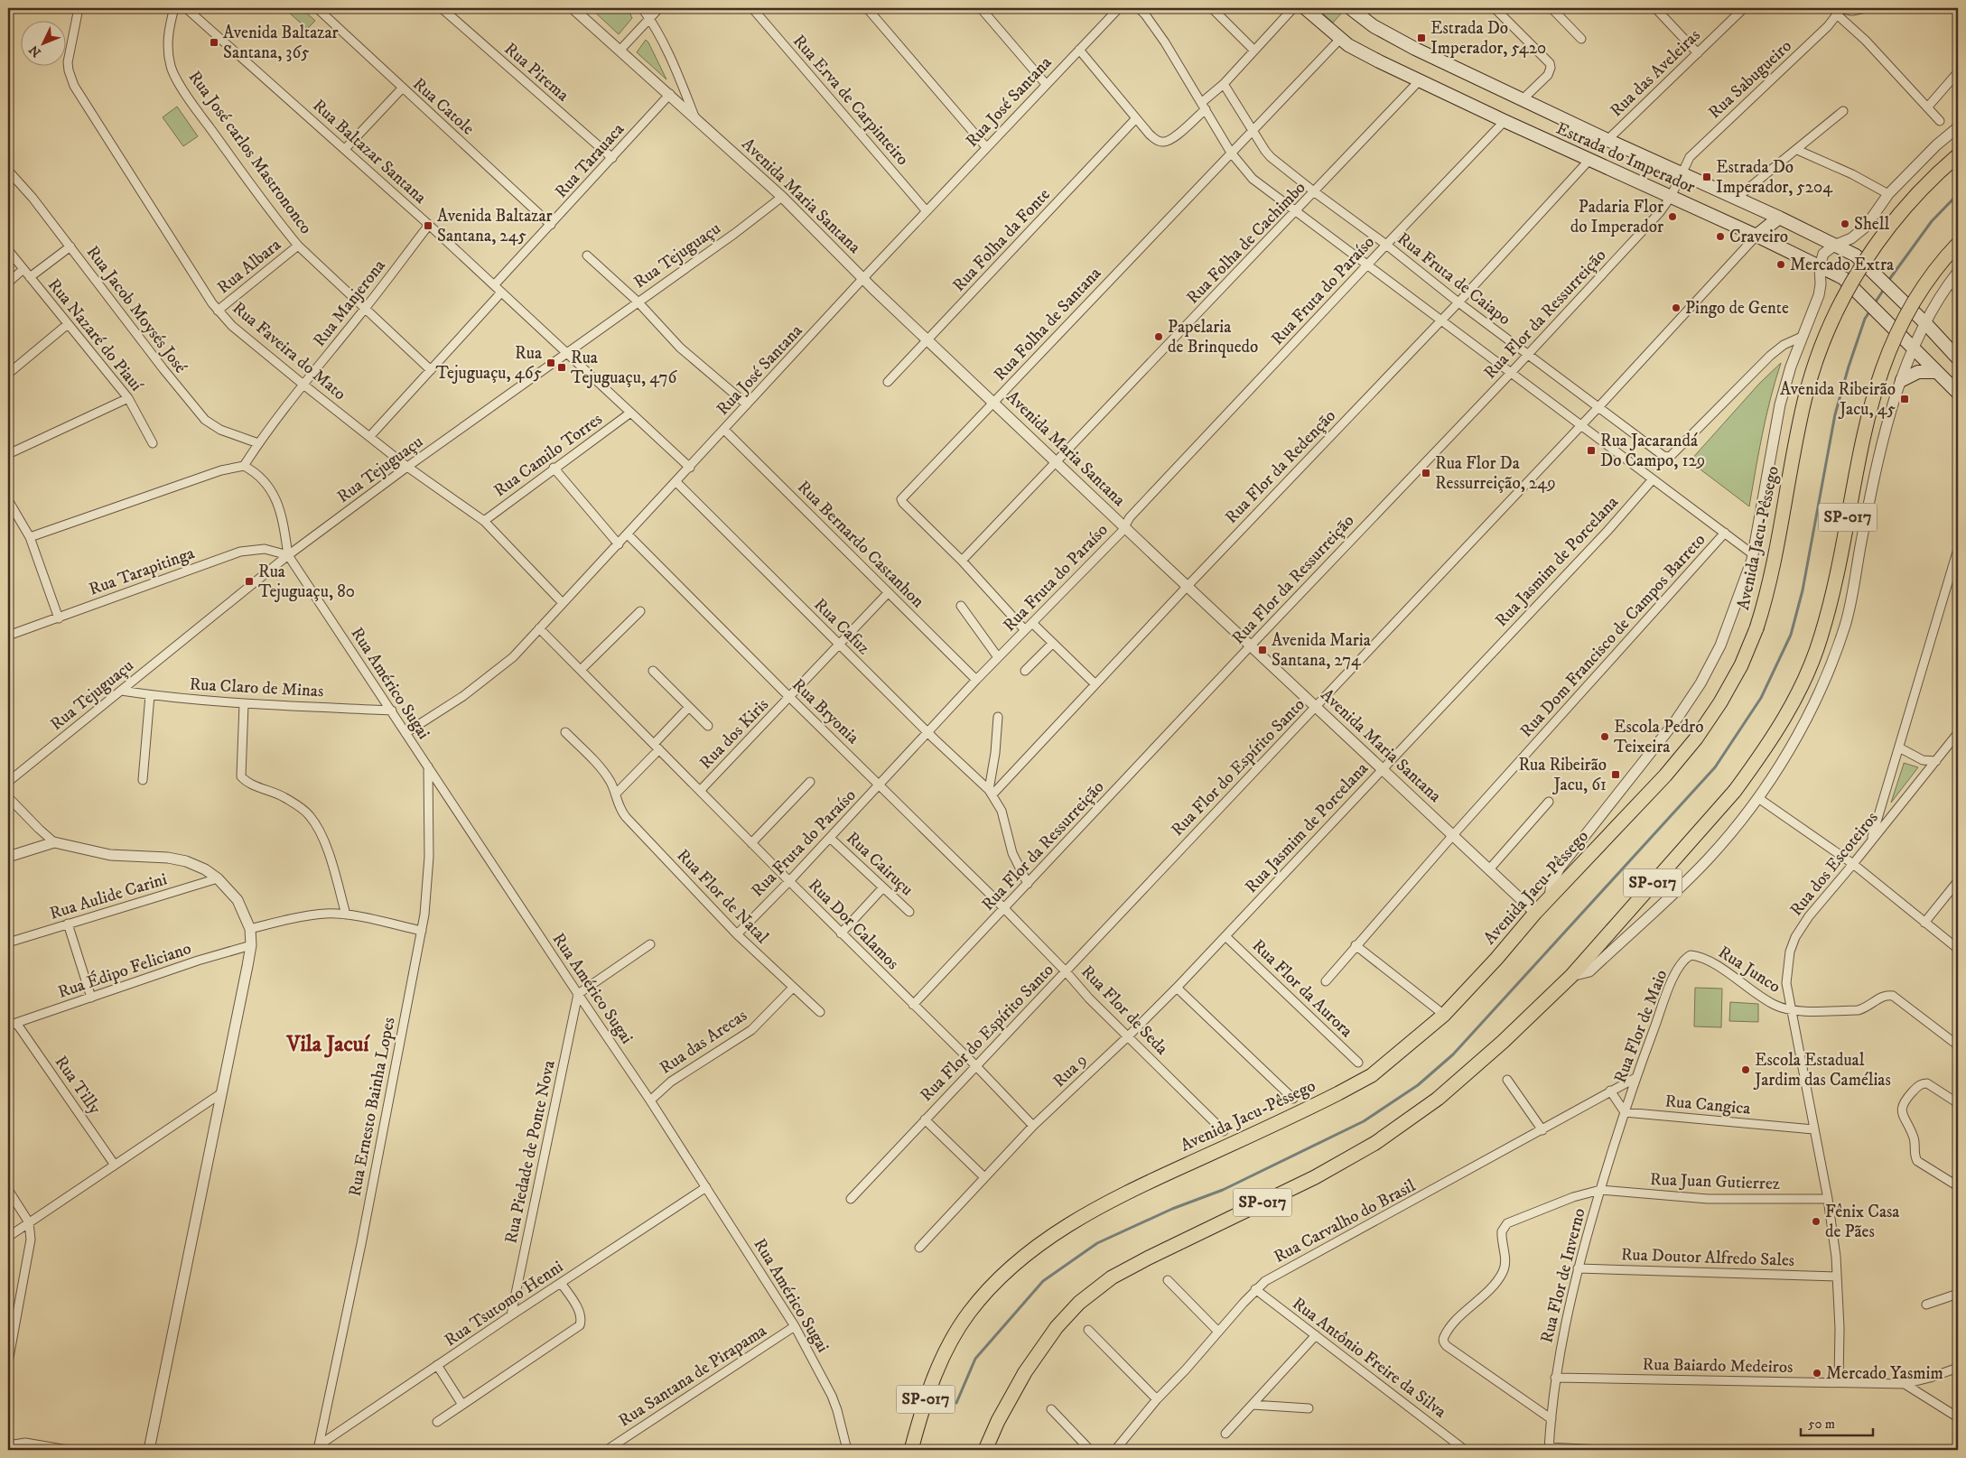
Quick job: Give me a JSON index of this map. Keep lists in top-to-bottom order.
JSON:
{
  "streets": {
    "highway": ["SP-017", "Avenida Jacu-Pêssego"],
    "main road": ["Estrada do Imperador"],
    "street": [
      "Rua Pirema",
      "Rua das Aveleiras",
      "Rua Sabugueiro",
      "Rua Erva de Carpinteiro",
      "Rua José Santana",
      "Rua Catole",
      "Rua Baltazar Santana",
      "Rua José carlos Mastrononco",
      "Rua Tarauaca",
      "Avenida Maria Santana",
      "Rua Folha da Fonte",
      "Rua Folha de Cachimbo",
      "Rua Tejuguaçu",
      "Rua Albara",
      "Rua Fruta de Caiapo",
      "Rua Fruta do Paraíso",
      "Rua Manjerona",
      "Rua Jacob Moysés José",
      "Rua Flor da Ressurreição",
      "Rua Folha de Santana",
      "Rua Nazaré do Piauí",
      "Rua Faveira do Mato",
      "Rua Camilo Torres",
      "Rua Flor da Redenção",
      "Rua Bernardo Castanhon",
      "Rua Jasmim de Porcelana",
      "Rua Tarapitinga",
      "Rua Cafuz",
      "Rua Dom Francisco de Campos Barreto",
      "Rua Américo Sugai",
      "Rua Claro de Minas",
      "Rua Bryonia",
      "Rua dos Kiris",
      "Rua Flor do Espírito Santo",
      "Rua Cairuçu",
      "Rua dos Escoteiros",
      "Rua Aulide Carini",
      "Rua Flor de Natal",
      "Rua Dor Calamos",
      "Rua Junco",
      "Rua Édipo Feliciano",
      "Rua Flor da Aurora",
      "Rua Flor de Seda",
      "Rua Flor de Maio",
      "Rua das Arecas",
      "Rua 9",
      "Rua Tilly",
      "Rua Cangica",
      "Rua Ernesto Bainha Lopes",
      "Rua Piedade de Ponte Nova",
      "Rua Juan Gutierrez",
      "Rua Carvalho do Brasil",
      "Rua Doutor Alfredo Sales",
      "Rua Flor de Inverno",
      "Rua Tsutomo Henni",
      "Rua Antônio Freire da Silva",
      "Rua Baiardo Medeiros",
      "Rua Santana de Pirapama"
    ]
  },
  "crossings": [
    ["Rua Pirema", "Rua Tarauaca"],
    ["Rua das Aveleiras", "Estrada do Imperador"],
    ["Rua Sabugueiro", "Estrada do Imperador"],
    ["Rua Sabugueiro", "Rua Flor da Ressurreição"],
    ["Rua Erva de Carpinteiro", "Rua José Santana"],
    ["Rua José Santana", "Rua Baltazar Santana"],
    ["Rua José Santana", "Avenida Maria Santana"],
    ["Rua José Santana", "Rua Faveira do Mato"],
    ["Rua José Santana", "Rua Bernardo Castanhon"],
    ["Rua José Santana", "Rua Cafuz"],
    ["Rua José Santana", "Rua Américo Sugai"],
    ["Rua José Santana", "Rua Bryonia"],
    ["Rua José Santana", "Rua Dor Calamos"],
    ["Rua Catole", "Rua Tarauaca"],
    ["Rua Baltazar Santana", "Rua Tarauaca"],
    ["Rua Baltazar Santana", "Rua Tejuguaçu"],
    ["Rua Baltazar Santana", "Rua Manjerona"],
    ["Rua Baltazar Santana", "Rua Camilo Torres"],
    ["Rua José carlos Mastrononco", "Rua Albara"],
    ["Rua José carlos Mastrononco", "Rua Manjerona"],
    ["Estrada do Imperador", "Rua Folha de Cachimbo"],
    ["Estrada do Imperador", "Rua Fruta do Paraíso"],
    ["Estrada do Imperador", "Rua Flor da Ressurreição"],
    ["Estrada do Imperador", "Rua Folha de Santana"],
    ["Estrada do Imperador", "Rua Flor da Redenção"],
    ["Estrada do Imperador", "Rua Flor do Espírito Santo"],
    ["Rua Tarauaca", "Avenida Maria Santana"],
    ["Avenida Maria Santana", "Rua Folha da Fonte"],
    ["Avenida Maria Santana", "Rua Folha de Cachimbo"],
    ["Avenida Maria Santana", "Rua Tejuguaçu"],
    ["Avenida Maria Santana", "Rua Fruta do Paraíso"],
    ["Avenida Maria Santana", "Rua Flor da Ressurreição"],
    ["Avenida Maria Santana", "Rua Folha de Santana"],
    ["Avenida Maria Santana", "Rua Flor da Redenção"],
    ["Avenida Maria Santana", "Avenida Jacu-Pêssego"],
    ["Avenida Maria Santana", "Rua Jasmim de Porcelana"],
    ["Avenida Maria Santana", "Rua Dom Francisco de Campos Barreto"],
    ["Avenida Maria Santana", "Rua Flor do Espírito Santo"],
    ["Rua Folha de Cachimbo", "Rua Fruta de Caiapo"],
    ["Rua Folha de Cachimbo", "Rua Folha de Santana"],
    ["Rua Tejuguaçu", "Rua Faveira do Mato"],
    ["Rua Tejuguaçu", "Rua Tarapitinga"],
    ["Rua Tejuguaçu", "Rua Américo Sugai"],
    ["Rua Tejuguaçu", "Rua Claro de Minas"],
    ["Rua Albara", "Rua Faveira do Mato"],
    ["Rua Fruta de Caiapo", "Rua Fruta do Paraíso"],
    ["Rua Fruta de Caiapo", "Rua Flor da Ressurreição"],
    ["Rua Fruta de Caiapo", "Rua Folha de Santana"],
    ["Rua Fruta de Caiapo", "Rua Flor da Redenção"],
    ["Rua Fruta de Caiapo", "Rua Flor do Espírito Santo"],
    ["Rua Fruta do Paraíso", "Rua Folha de Santana"],
    ["Rua Fruta do Paraíso", "Rua Bernardo Castanhon"],
    ["Rua Fruta do Paraíso", "Rua Cafuz"],
    ["Rua Fruta do Paraíso", "Rua Bryonia"],
    ["Rua Fruta do Paraíso", "Rua Cairuçu"],
    ["Rua Fruta do Paraíso", "Rua Flor de Natal"],
    ["Rua Fruta do Paraíso", "Rua Dor Calamos"],
    ["Rua Manjerona", "Rua Jacob Moysés José"],
    ["Rua Manjerona", "Rua Faveira do Mato"],
    ["Rua Flor da Ressurreição", "Rua Cafuz"],
    ["Rua Flor da Ressurreição", "Rua Bryonia"],
    ["Rua Flor da Ressurreição", "Rua Dor Calamos"],
    ["Rua Flor da Ressurreição", "Rua Flor de Seda"],
    ["Rua Faveira do Mato", "Rua Camilo Torres"],
    ["Rua Flor da Redenção", "Rua Cafuz"],
    ["Rua Bernardo Castanhon", "Rua dos Kiris"],
    ["Rua Jasmim de Porcelana", "Rua Flor da Aurora"],
    ["Rua Jasmim de Porcelana", "Rua Flor de Seda"],
    ["Rua Jasmim de Porcelana", "Rua 9"],
    ["Rua Tarapitinga", "Rua Américo Sugai"],
    ["Rua Cafuz", "Rua dos Kiris"],
    ["Rua Américo Sugai", "Rua Claro de Minas"],
    ["Rua Américo Sugai", "Rua das Arecas"],
    ["Rua Américo Sugai", "Rua Ernesto Bainha Lopes"],
    ["Rua Américo Sugai", "Rua Piedade de Ponte Nova"],
    ["Rua Américo Sugai", "Rua Tsutomo Henni"],
    ["Rua Américo Sugai", "Rua Santana de Pirapama"],
    ["Rua Bryonia", "Rua dos Kiris"],
    ["Rua Bryonia", "Rua Flor de Seda"],
    ["Rua dos Kiris", "Rua Dor Calamos"],
    ["Rua Flor do Espírito Santo", "Rua Dor Calamos"],
    ["Rua Flor do Espírito Santo", "Rua Flor de Seda"],
    ["Rua dos Escoteiros", "Rua Junco"],
    ["Rua dos Escoteiros", "Rua Cangica"],
    ["Rua dos Escoteiros", "Rua Juan Gutierrez"],
    ["Rua dos Escoteiros", "Rua Doutor Alfredo Sales"],
    ["Rua dos Escoteiros", "Rua Baiardo Medeiros"],
    ["Rua Flor de Natal", "Rua das Arecas"],
    ["Rua Dor Calamos", "Rua 9"],
    ["Rua Junco", "Rua Flor de Maio"],
    ["Rua Édipo Feliciano", "Rua Tilly"],
    ["Rua Flor de Seda", "Rua 9"],
    ["Rua Flor de Maio", "Rua Cangica"],
    ["Rua Flor de Maio", "Rua Carvalho do Brasil"],
    ["Rua Flor de Maio", "Rua Flor de Inverno"],
    ["Rua Cangica", "Rua Flor de Inverno"],
    ["Rua Ernesto Bainha Lopes", "Rua Tsutomo Henni"],
    ["Rua Piedade de Ponte Nova", "Rua Tsutomo Henni"],
    ["Rua Juan Gutierrez", "Rua Flor de Inverno"],
    ["Rua Carvalho do Brasil", "Rua Antônio Freire da Silva"],
    ["Rua Doutor Alfredo Sales", "Rua Flor de Inverno"],
    ["Rua Flor de Inverno", "Rua Baiardo Medeiros"]
  ],
  "districts": ["Vila Jacuí"],
  "places": {
    "transit": [
      "Estrada Do Imperador, 5420",
      "Avenida Baltazar Santana, 365",
      "Estrada Do Imperador, 5204",
      "Avenida Baltazar Santana, 245",
      "Rua Tejuguaçu, 465",
      "Rua Tejuguaçu, 476",
      "Avenida Ribeirão Jacu, 45",
      "Rua Jacarandá Do Campo, 129",
      "Rua Flor Da Ressurreição, 249",
      "Rua Tejuguaçu, 80",
      "Avenida Maria Santana, 274",
      "Rua Ribeirão Jacu, 61"
    ],
    "other": [
      "Padaria Flor do Imperador",
      "Shell",
      "Craveiro",
      "Mercado Extra",
      "Pingo de Gente",
      "Papelaria de Brinquedo",
      "Escola Pedro Teixeira",
      "Escola Estadual Jardim das Camélias",
      "Fênix Casa de Pães",
      "Mercado Yasmim"
    ]
  },
  "scale_bar": "50 m",
  "north": "bottom left"
}
